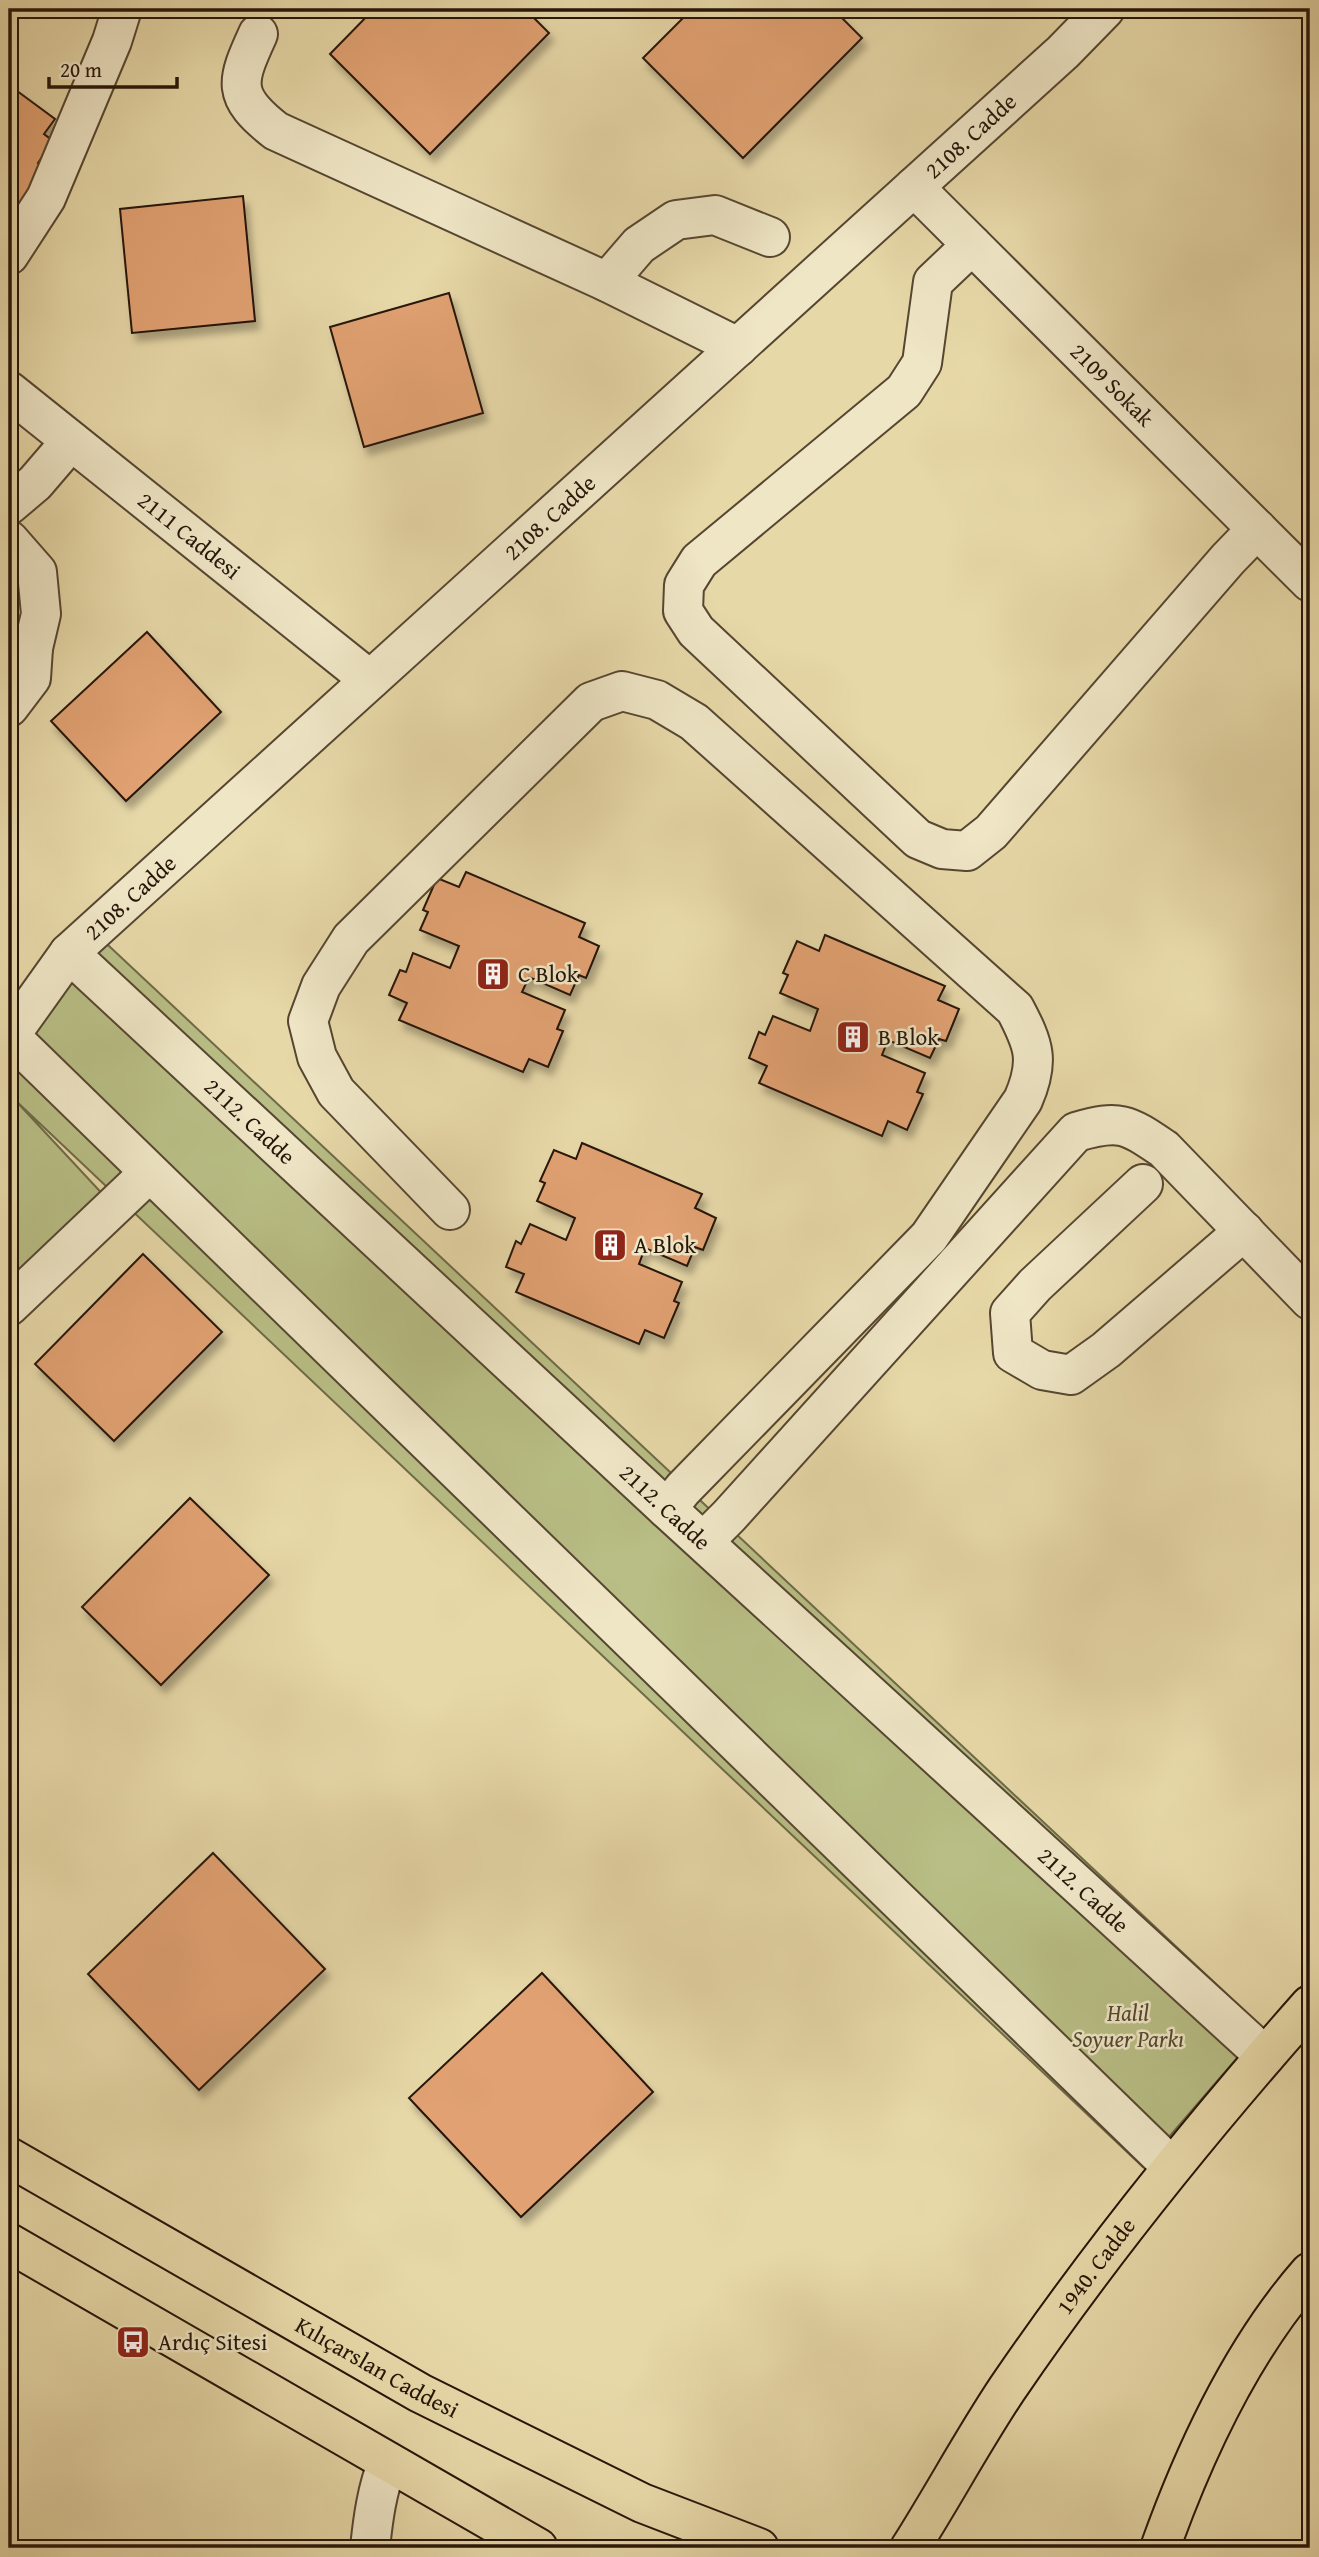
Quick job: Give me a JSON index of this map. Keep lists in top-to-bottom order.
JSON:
{
  "streets": {
    "main road": ["1940. Cadde", "Kılıçarslan Caddesi"],
    "street": [
      "2108. Cadde",
      "2109 Sokak",
      "2111 Caddesi",
      "2112. Cadde"
    ]
  },
  "crossings": [
    ["2108. Cadde", "2109 Sokak"],
    ["2108. Cadde", "2111 Caddesi"],
    ["2108. Cadde", "2112. Cadde"],
    ["2112. Cadde", "1940. Cadde"]
  ],
  "parks": ["Halil Soyuer Parkı"],
  "places": {
    "building": ["C Blok", "B Blok", "A Blok"],
    "bus stop": ["Ardıç Sitesi"]
  },
  "scale_bar": "20 m"
}
